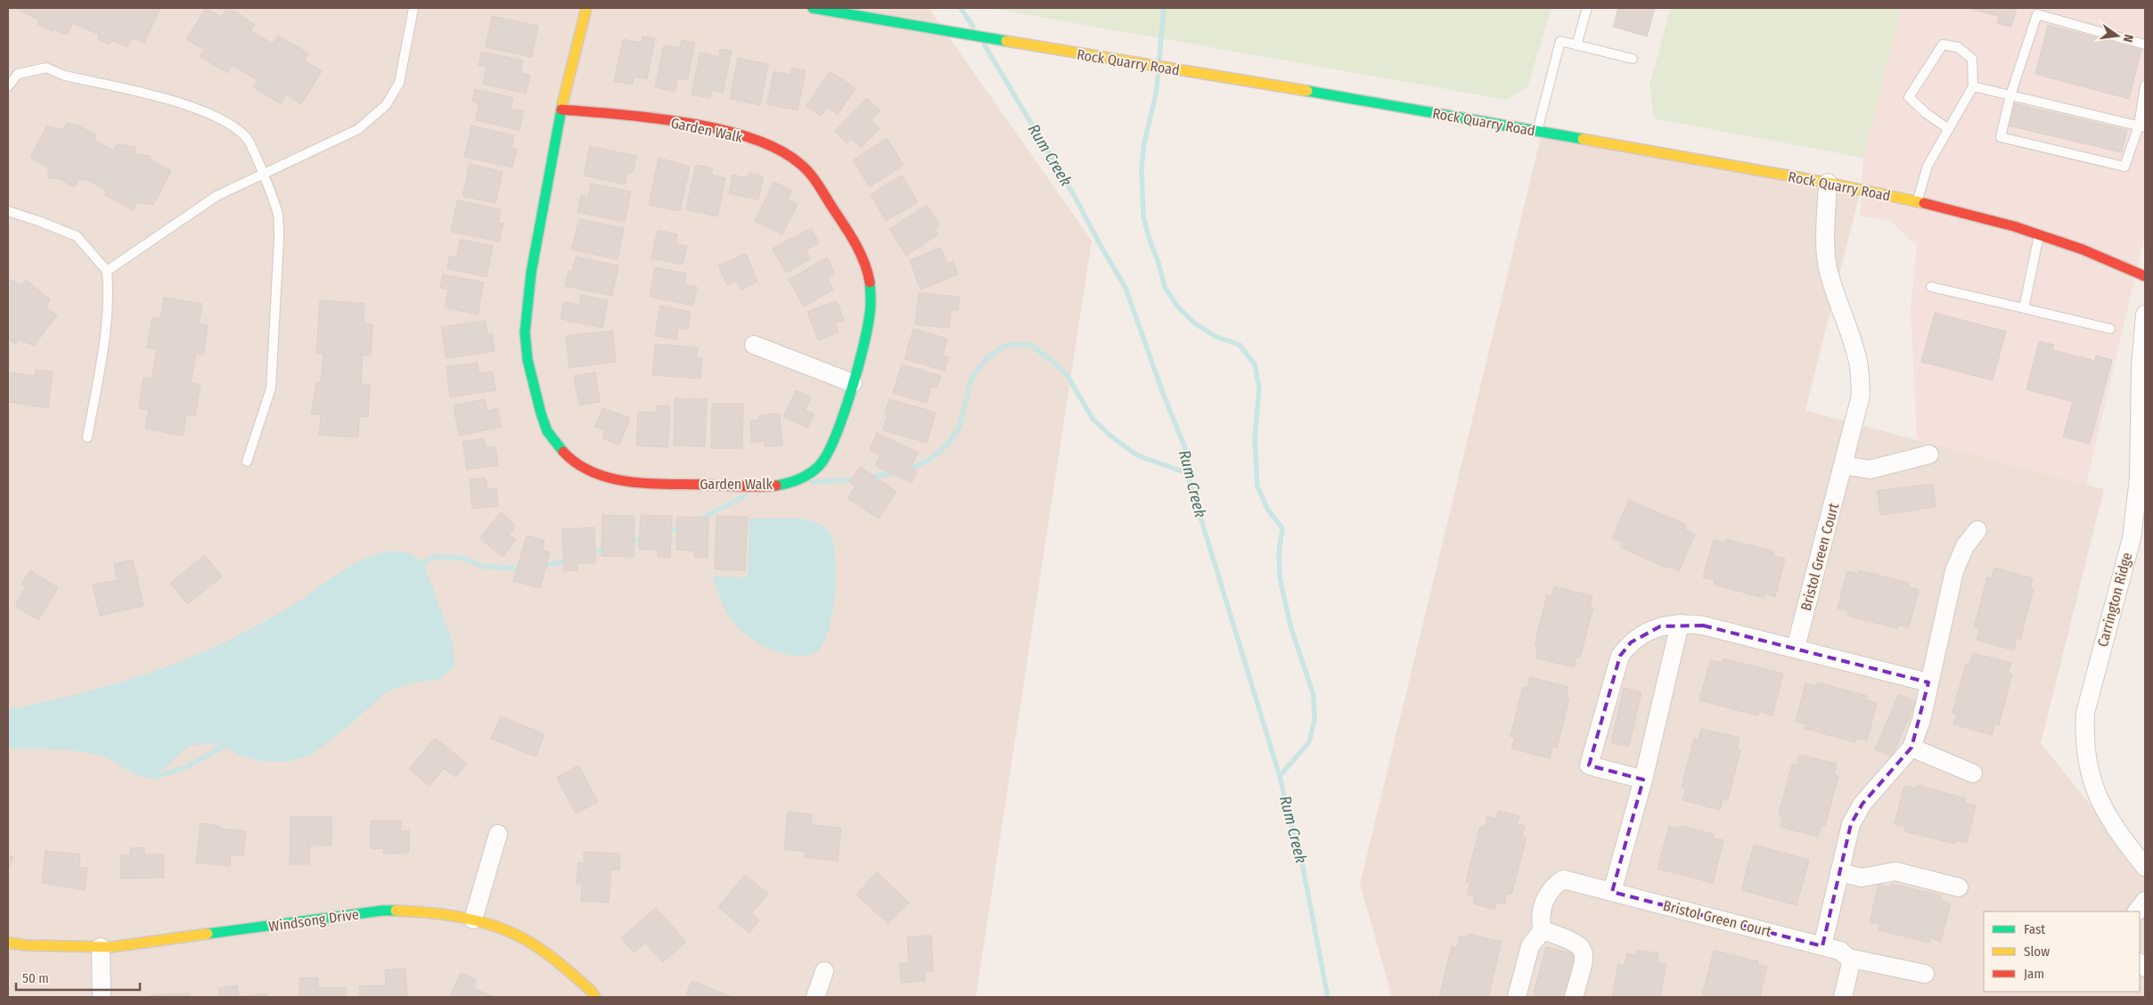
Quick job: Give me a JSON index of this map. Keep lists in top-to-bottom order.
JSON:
{
  "streets": {
    "street": [
      "Rock Quarry Road",
      "Garden Walk",
      "Bristol Green Court",
      "Carrington Ridge",
      "Windsong Drive"
    ]
  },
  "crossings": [
    ["Rock Quarry Road", "Bristol Green Court"]
  ],
  "water": ["Rum Creek"],
  "legend": ["Fast", "Slow", "Jam"],
  "scale_bar": "50 m",
  "north": "right"
}
